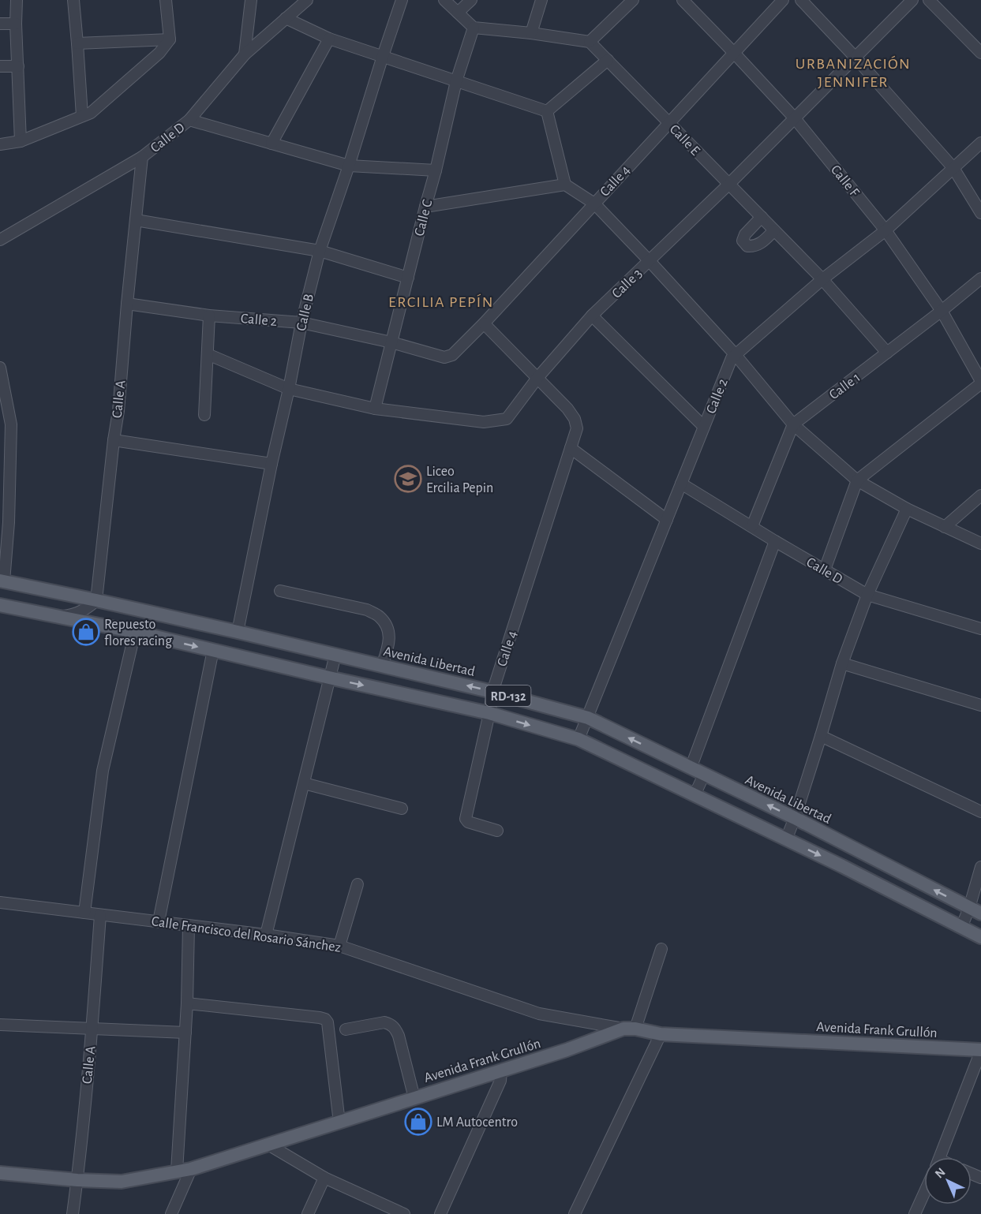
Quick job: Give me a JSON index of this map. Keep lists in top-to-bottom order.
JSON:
{
  "streets": {
    "main road": ["Avenida Libertad", "RD-132", "Avenida Frank Grullón"],
    "street": [
      "Calle D",
      "Calle E",
      "Calle 4",
      "Calle F",
      "Calle C",
      "Calle 3",
      "Calle B",
      "Calle 2",
      "Calle 1",
      "Calle A",
      "Calle Francisco del Rosario Sánchez"
    ]
  },
  "crossings": [
    ["Calle D", "Calle 2"],
    ["Calle D", "Calle A"],
    ["Calle E", "Calle 4"],
    ["Calle E", "Calle 3"],
    ["Calle E", "Calle 2"],
    ["Calle E", "Calle 1"],
    ["Calle 4", "Calle F"],
    ["Calle 4", "Calle 2"],
    ["Calle 4", "Avenida Libertad"],
    ["Calle 4", "RD-132"],
    ["Calle F", "Calle 3"],
    ["Calle F", "Calle 2"],
    ["Calle F", "Calle 1"],
    ["Calle C", "Calle 3"],
    ["Calle C", "Calle 2"],
    ["Calle 3", "Calle B"],
    ["Calle B", "Calle 2"],
    ["Calle B", "Avenida Libertad"],
    ["Calle 2", "Calle A"],
    ["Calle 2", "Avenida Libertad"],
    ["Calle 2", "RD-132"],
    ["Calle A", "Avenida Libertad"],
    ["Calle A", "Calle Francisco del Rosario Sánchez"],
    ["Calle A", "Avenida Frank Grullón"],
    ["Calle Francisco del Rosario Sánchez", "Avenida Frank Grullón"]
  ],
  "districts": ["URBANIZACIÓN JENNIFER", "ERCILIA PEPÍN"],
  "places": {
    "school or university": ["Liceo Ercilia Pepin"],
    "shop": ["Repuesto flores racing", "LM Autocentro"]
  },
  "north": "top left"
}
